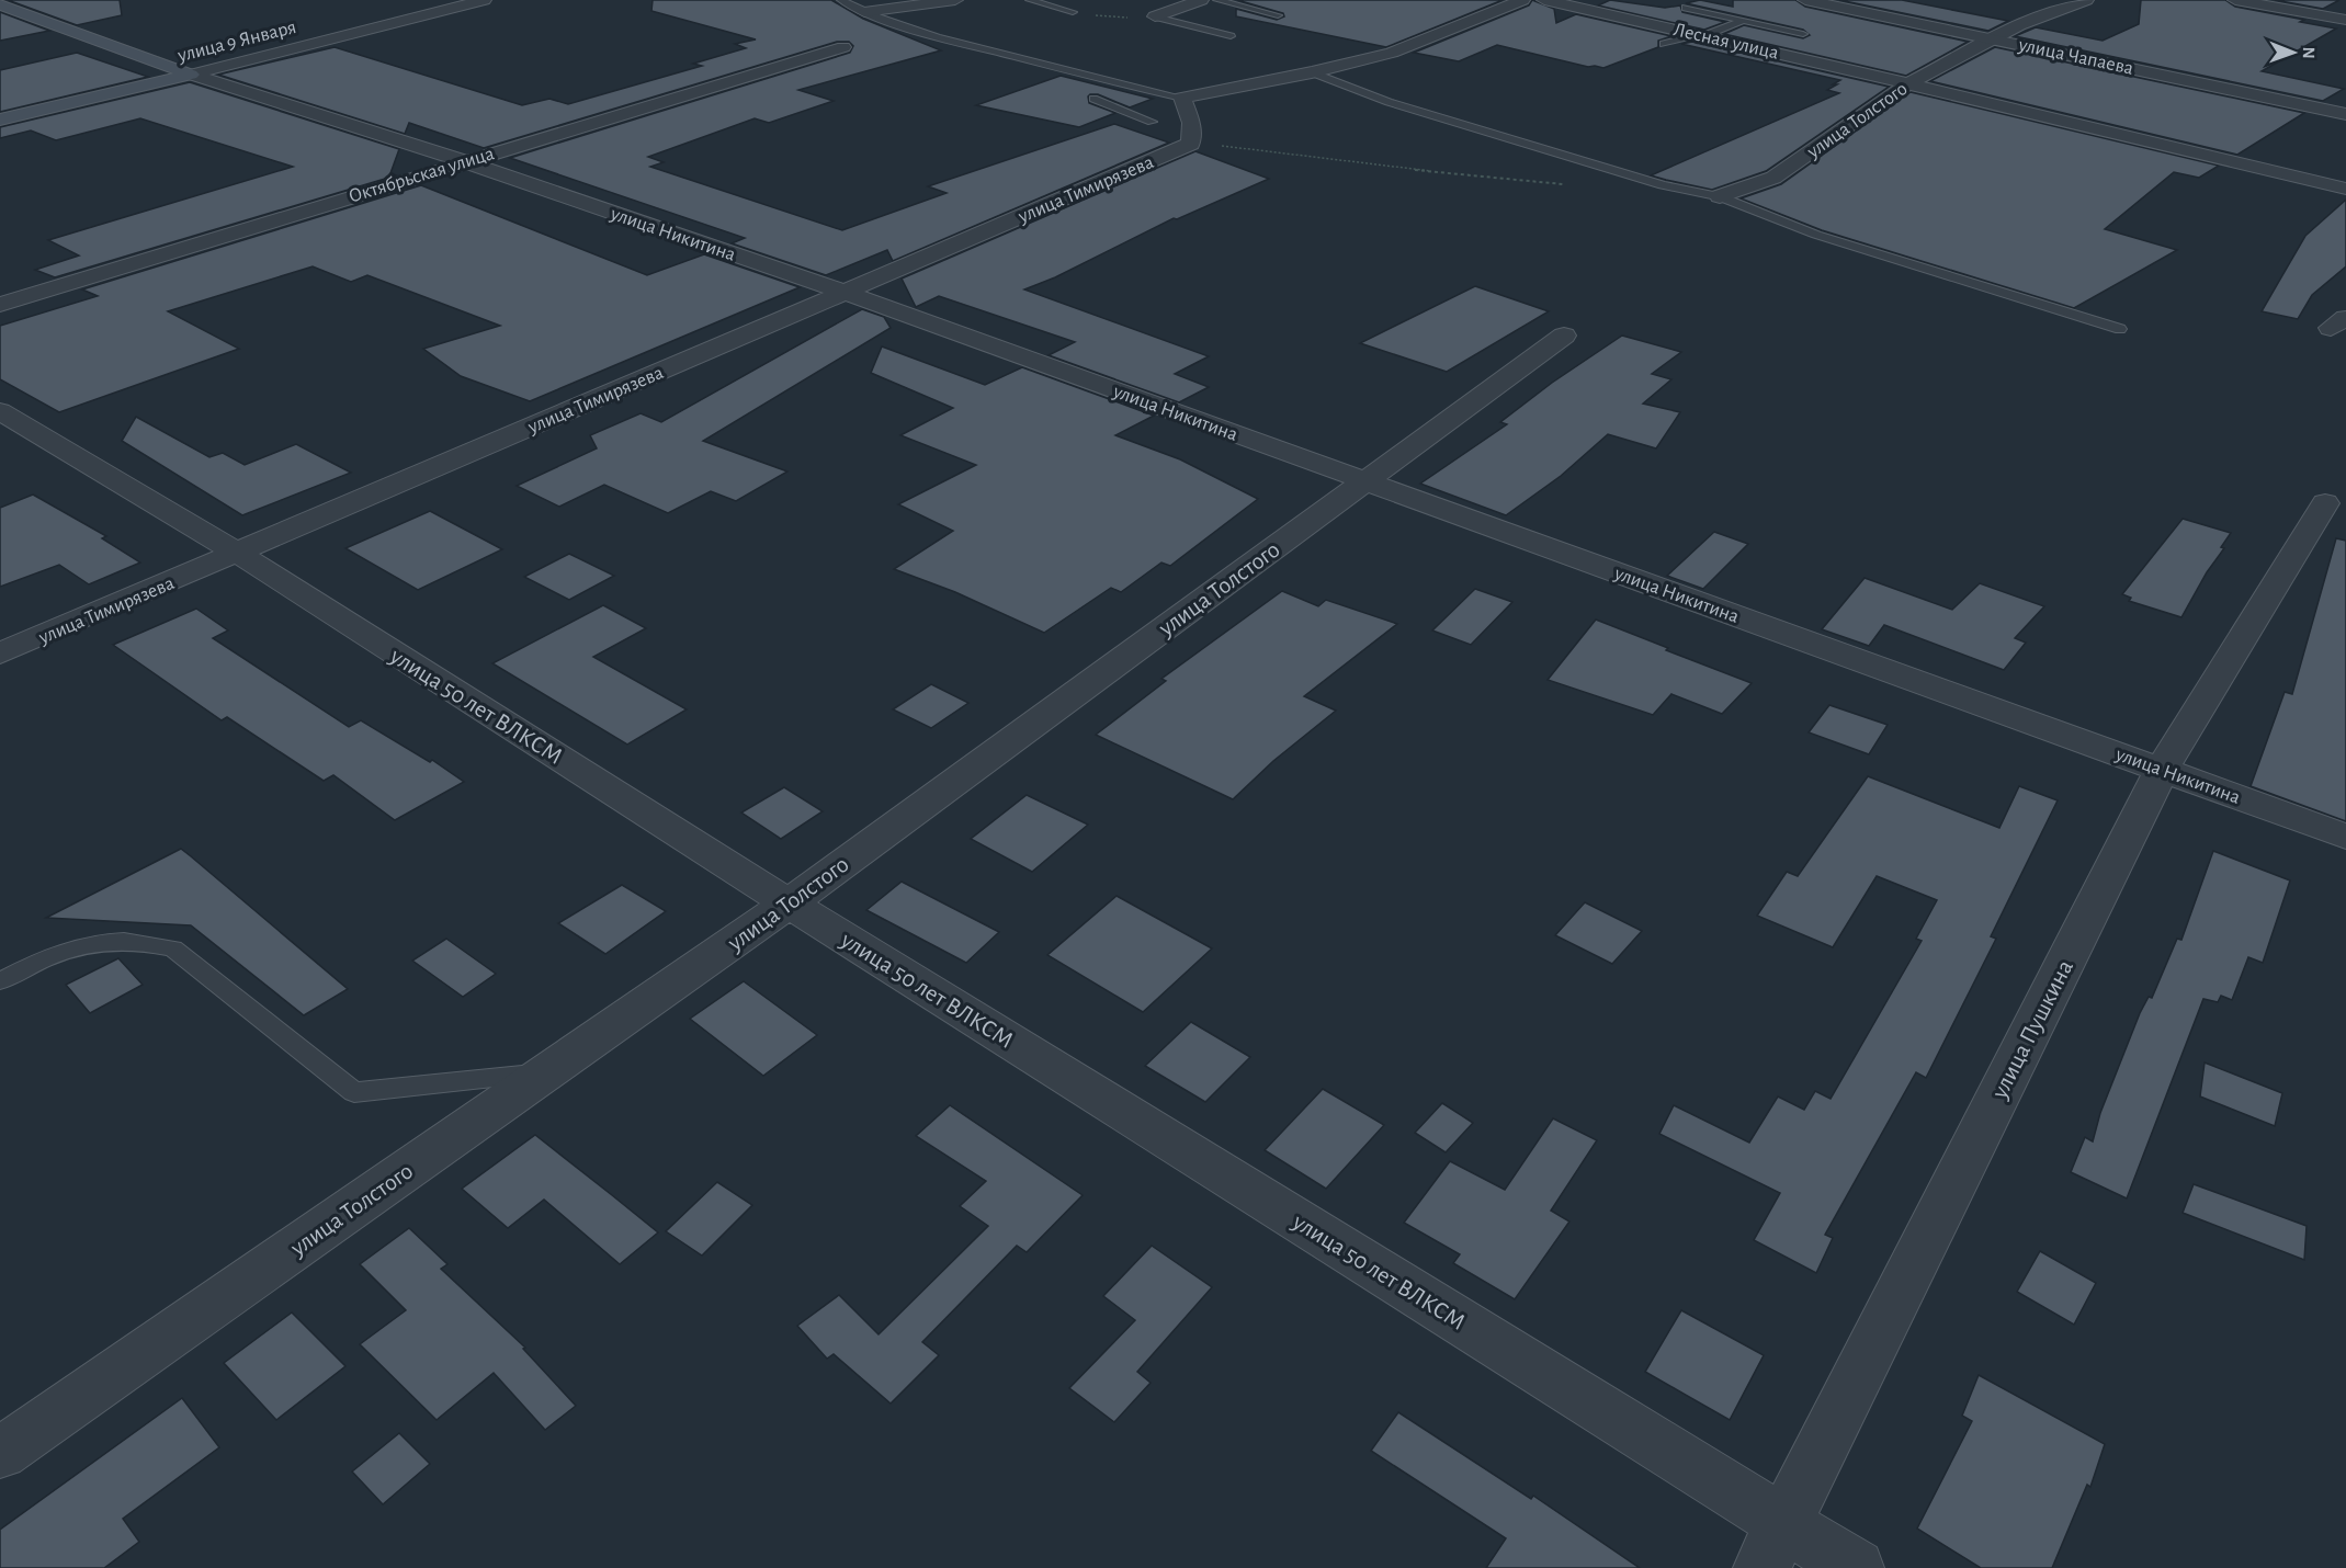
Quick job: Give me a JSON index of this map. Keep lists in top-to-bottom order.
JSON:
{
  "streets": {
    "main road": ["улица 9 Января", "улица Никитина"],
    "street": [
      "Лесная улица",
      "улица Чапаева",
      "улица Толстого",
      "Октябрьская улица",
      "улица Тимирязева",
      "улица 50 лет ВЛКСМ",
      "улица Пушкина"
    ]
  },
  "crossings": [
    ["улица 9 Января", "улица Никитина"],
    ["Лесная улица", "улица Толстого"],
    ["улица Чапаева", "улица Толстого"],
    ["улица Толстого", "улица Никитина"],
    ["улица Толстого", "улица 50 лет ВЛКСМ"],
    ["Октябрьская улица", "улица Никитина"],
    ["улица Тимирязева", "улица Никитина"],
    ["улица Тимирязева", "улица 50 лет ВЛКСМ"],
    ["улица Никитина", "улица Пушкина"],
    ["улица 50 лет ВЛКСМ", "улица Пушкина"]
  ],
  "north": "right"
}
